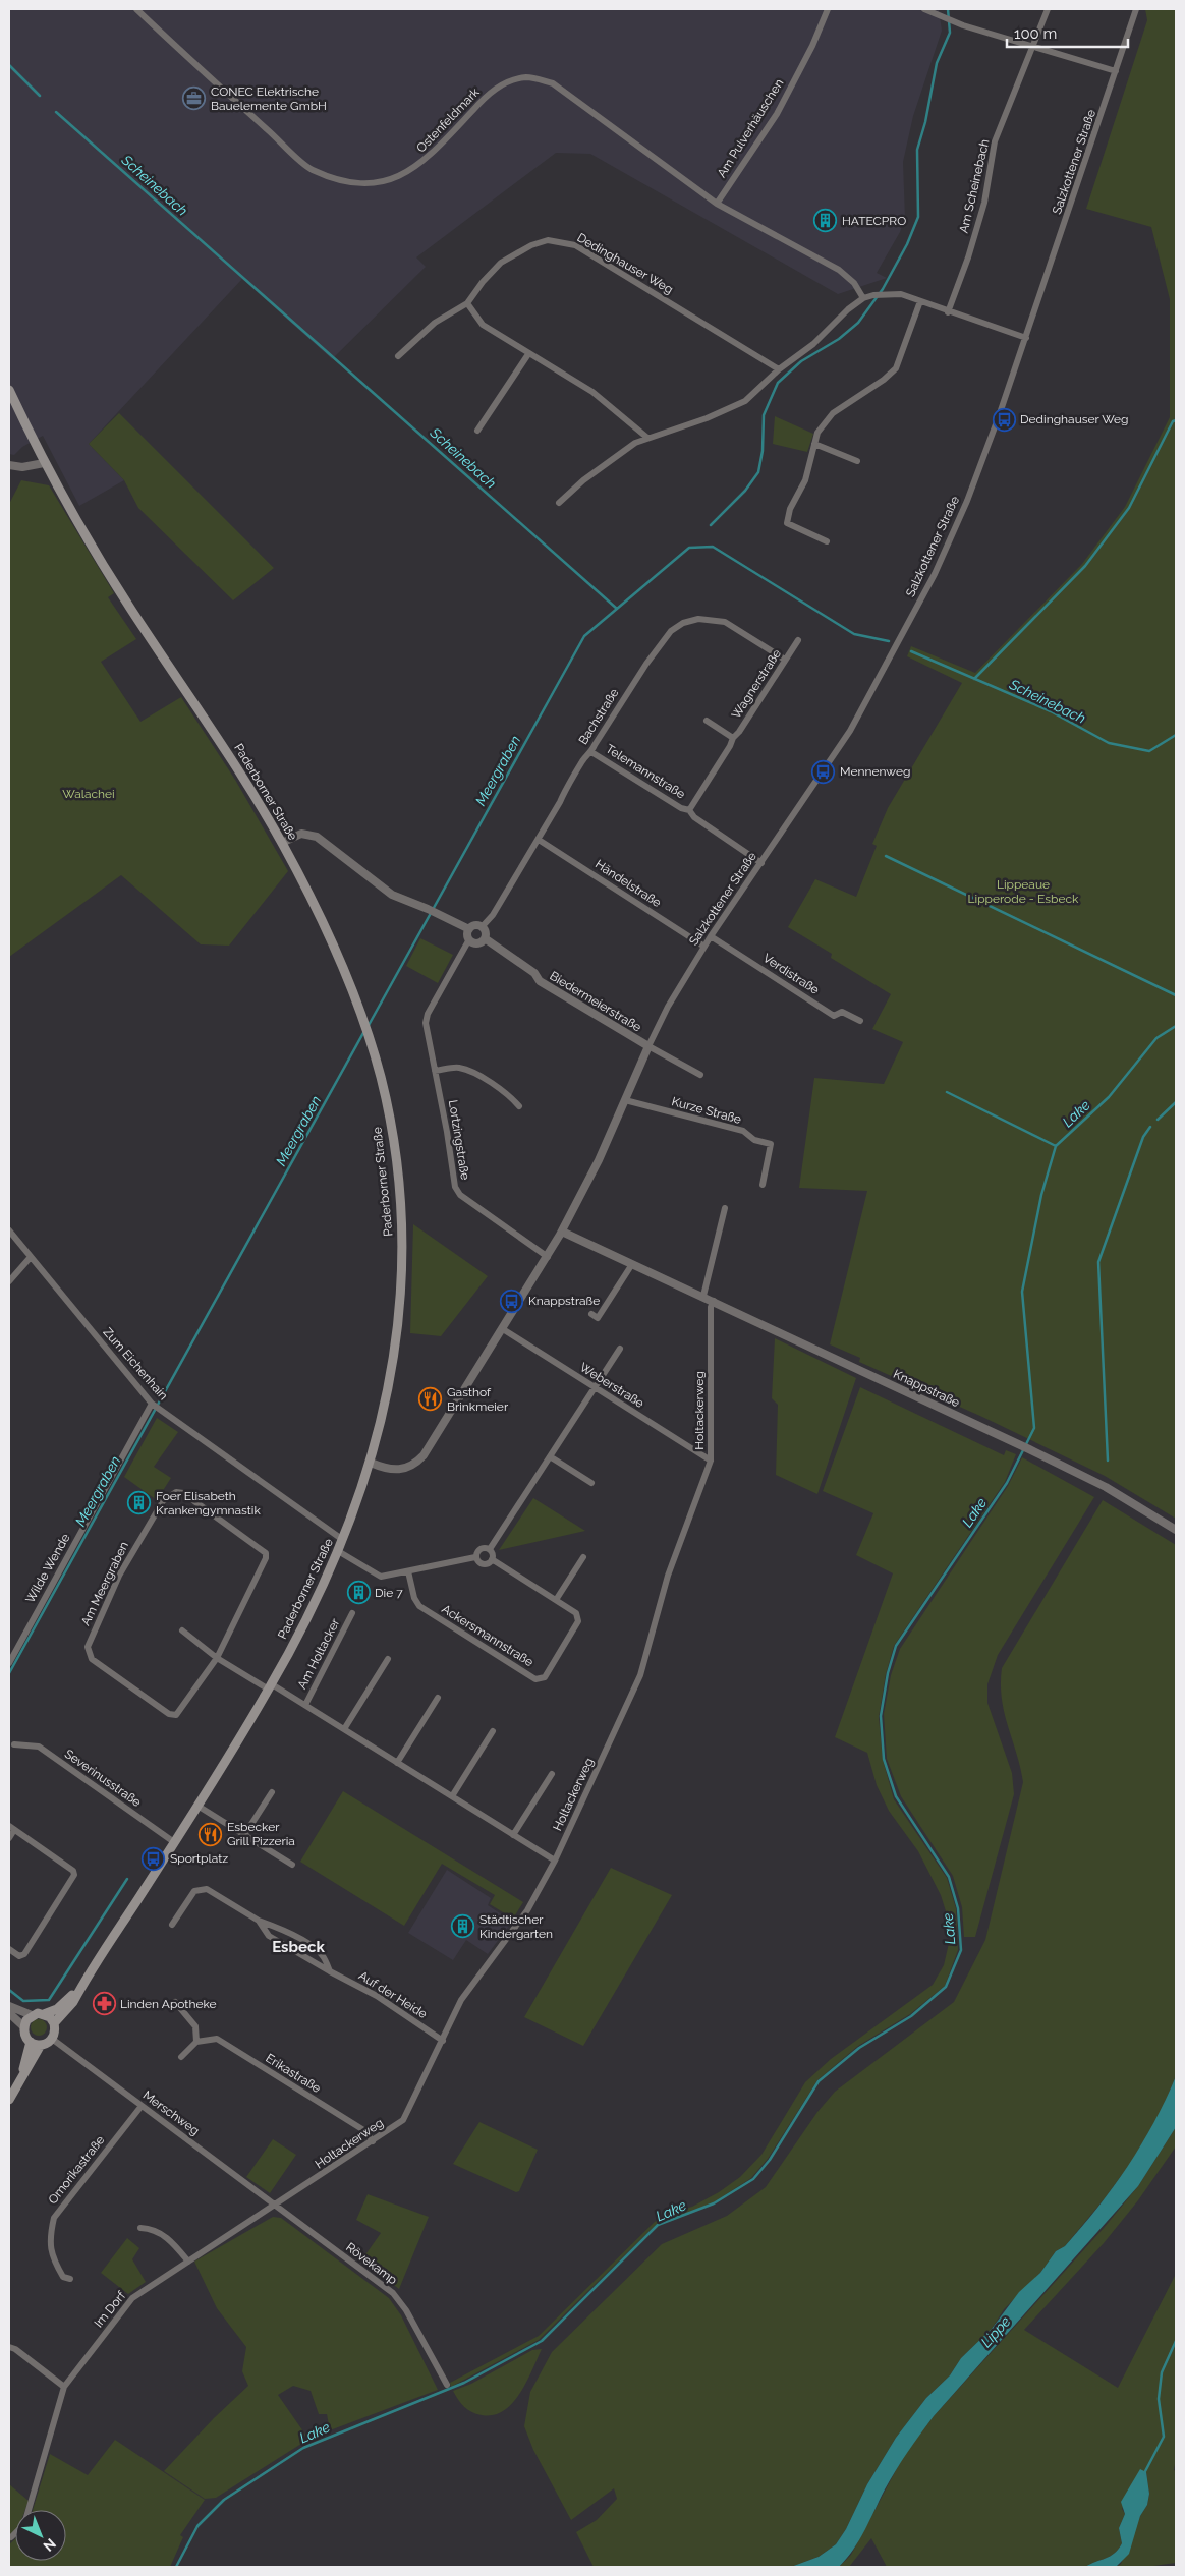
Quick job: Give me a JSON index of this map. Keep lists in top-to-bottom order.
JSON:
{
  "streets": {
    "main road": ["Paderborner Straße"],
    "street": [
      "Ostenfeldmark",
      "Am Pulverhäuschen",
      "Salzkottener Straße",
      "Am Scheinebach",
      "Dedinghauser Weg",
      "Wagnerstraße",
      "Bachstraße",
      "Telemannstraße",
      "Händelstraße",
      "Verdistraße",
      "Biedermeierstraße",
      "Kurze Straße",
      "Lortzingstraße",
      "Zum Eichenhain",
      "Weberstraße",
      "Knappstraße",
      "Holtackerweg",
      "Wilde Wende",
      "Am Meergraben",
      "Ackersmannstraße",
      "Am Holtacker",
      "Severinusstraße",
      "Auf der Heide",
      "Erikastraße",
      "Merschweg",
      "Omorikastraße",
      "Rövekamp",
      "Im Dorf"
    ]
  },
  "crossings": [
    ["Ostenfeldmark", "Am Pulverhäuschen"],
    ["Salzkottener Straße", "Telemannstraße"],
    ["Salzkottener Straße", "Paderborner Straße"],
    ["Salzkottener Straße", "Händelstraße"],
    ["Salzkottener Straße", "Verdistraße"],
    ["Salzkottener Straße", "Biedermeierstraße"],
    ["Salzkottener Straße", "Kurze Straße"],
    ["Salzkottener Straße", "Lortzingstraße"],
    ["Salzkottener Straße", "Weberstraße"],
    ["Salzkottener Straße", "Knappstraße"],
    ["Wagnerstraße", "Bachstraße"],
    ["Wagnerstraße", "Telemannstraße"],
    ["Bachstraße", "Telemannstraße"],
    ["Bachstraße", "Händelstraße"],
    ["Bachstraße", "Biedermeierstraße"],
    ["Bachstraße", "Lortzingstraße"],
    ["Paderborner Straße", "Zum Eichenhain"],
    ["Paderborner Straße", "Ackersmannstraße"],
    ["Paderborner Straße", "Am Holtacker"],
    ["Paderborner Straße", "Severinusstraße"],
    ["Paderborner Straße", "Merschweg"],
    ["Biedermeierstraße", "Lortzingstraße"],
    ["Zum Eichenhain", "Wilde Wende"],
    ["Weberstraße", "Holtackerweg"],
    ["Weberstraße", "Ackersmannstraße"],
    ["Knappstraße", "Holtackerweg"],
    ["Holtackerweg", "Am Holtacker"],
    ["Holtackerweg", "Auf der Heide"],
    ["Holtackerweg", "Erikastraße"],
    ["Holtackerweg", "Merschweg"],
    ["Holtackerweg", "Rövekamp"],
    ["Holtackerweg", "Im Dorf"],
    ["Merschweg", "Omorikastraße"],
    ["Merschweg", "Rövekamp"],
    ["Merschweg", "Im Dorf"],
    ["Rövekamp", "Im Dorf"]
  ],
  "districts": ["Esbeck"],
  "water": [
    "Scheinebach",
    "Meergraben",
    "Lake",
    "Lippe"
  ],
  "parks": ["Walachei", "Lippeaue Lipperode - Esbeck"],
  "places": {
    "office": ["CONEC Elektrische Bauelemente GmbH"],
    "building": [
      "HATECPRO",
      "Foer Elisabeth Krankengymnastik",
      "Die 7",
      "Städtischer Kindergarten"
    ],
    "bus stop": [
      "Dedinghauser Weg",
      "Mennenweg",
      "Knappstraße",
      "Sportplatz"
    ],
    "restaurant": ["Gasthof Brinkmeier", "Esbecker Grill Pizzeria"],
    "pharmacy": ["Linden Apotheke"]
  },
  "scale_bar": "100 m",
  "north": "bottom right"
}
